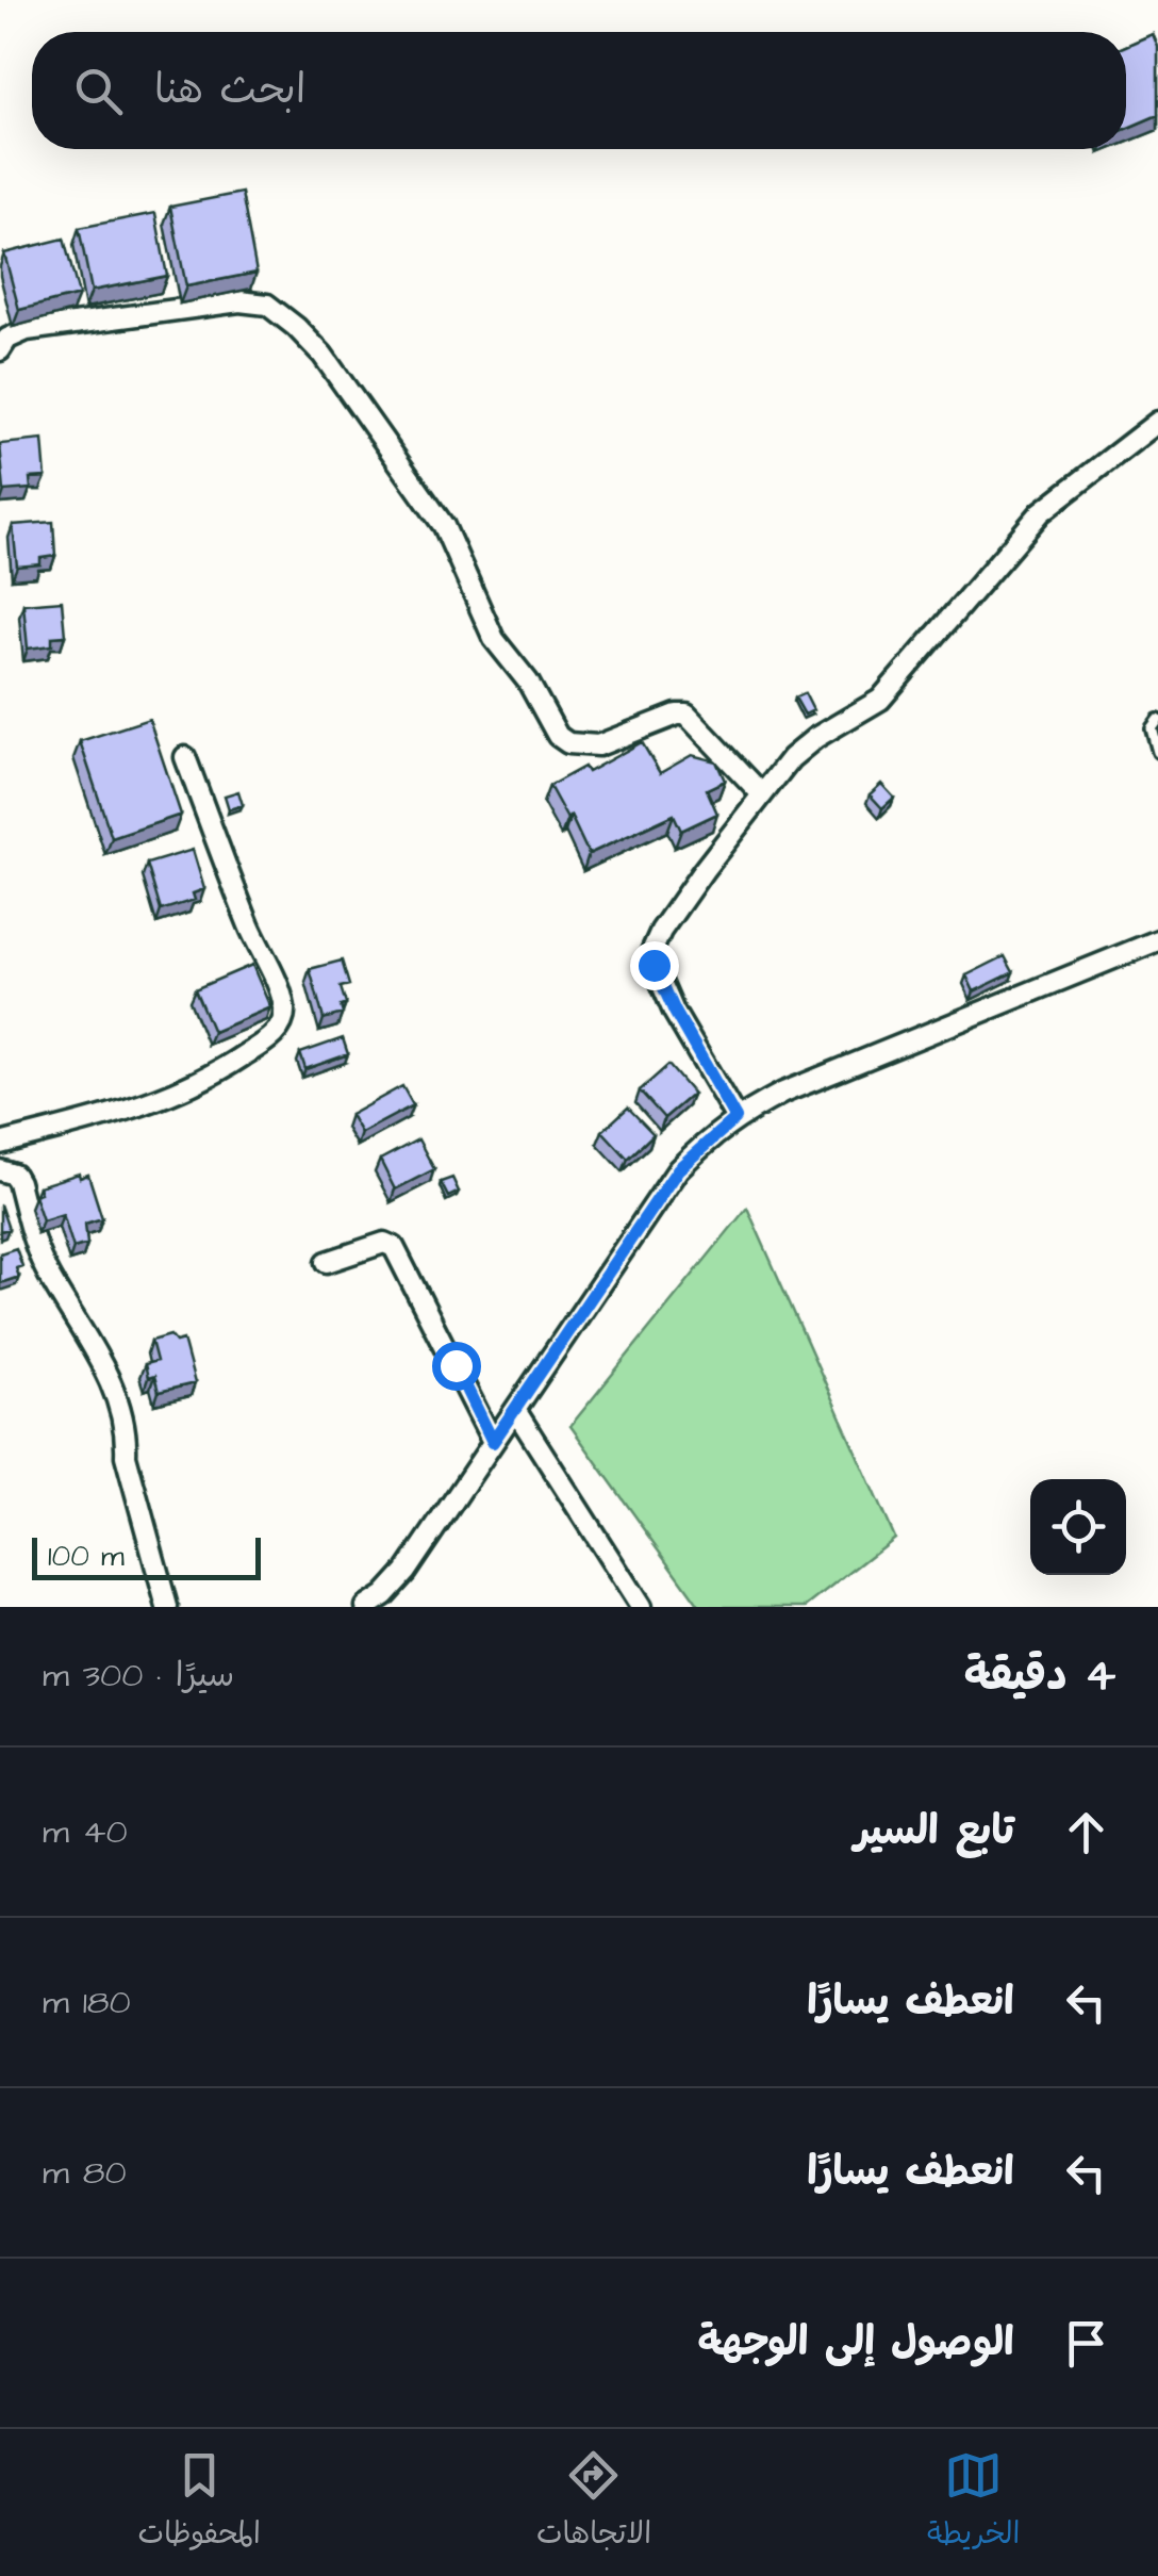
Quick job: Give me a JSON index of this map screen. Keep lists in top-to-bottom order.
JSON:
{
  "scale_bar": "100 m",
  "page": {
    "search": "ابحث هنا",
    "scale": "100 m",
    "heading": ["4 دقيقة", "سيرًا · 300 m"],
    "list": [
      ["تابع السير", "40 m"],
      ["انعطف يسارًا", "180 m"],
      ["انعطف يسارًا", "80 m"],
      "الوصول إلى الوجهة"
    ],
    "nav": ["الخريطة", "الاتجاهات", "المحفوظات"]
  }
}
